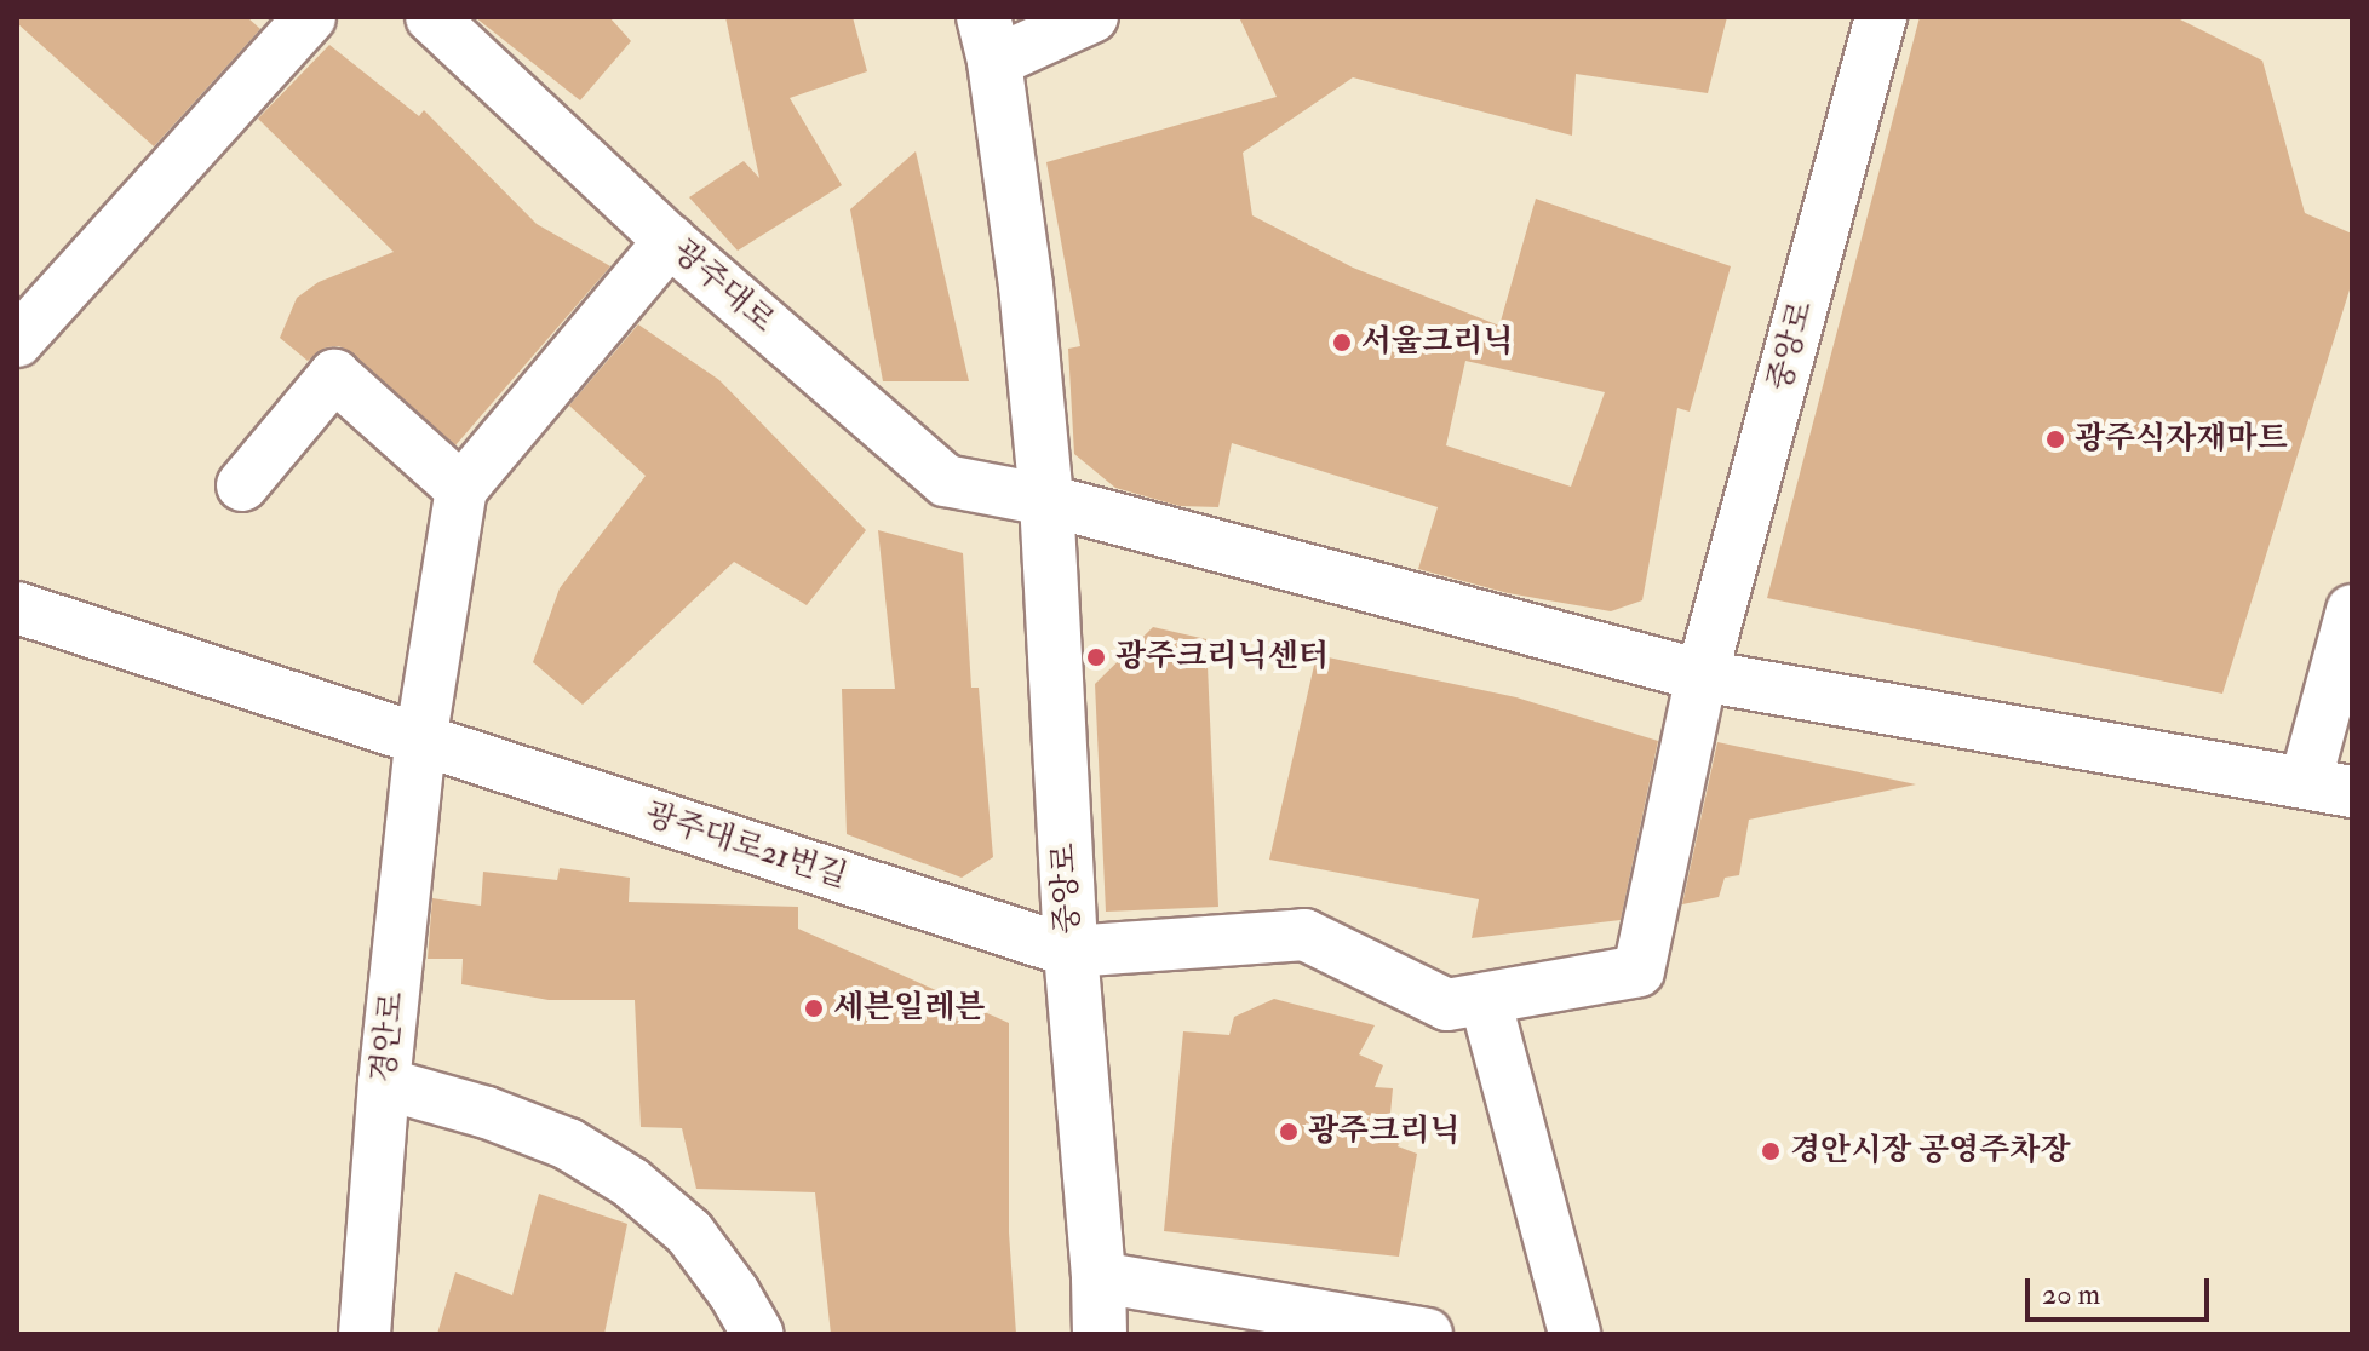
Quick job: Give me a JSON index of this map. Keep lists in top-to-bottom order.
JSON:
{
  "streets": {
    "street": [
      "광주대로",
      "중앙로",
      "광주대로21번길",
      "경안로"
    ]
  },
  "crossings": [
    ["광주대로", "중앙로"],
    ["중앙로", "광주대로21번길"],
    ["광주대로21번길", "경안로"]
  ],
  "places": [
    "서울크리닉",
    "광주식자재마트",
    "광주크리닉센터",
    "세븐일레븐",
    "광주크리닉",
    "경안시장 공영주차장"
  ],
  "scale_bar": "20 m"
}
